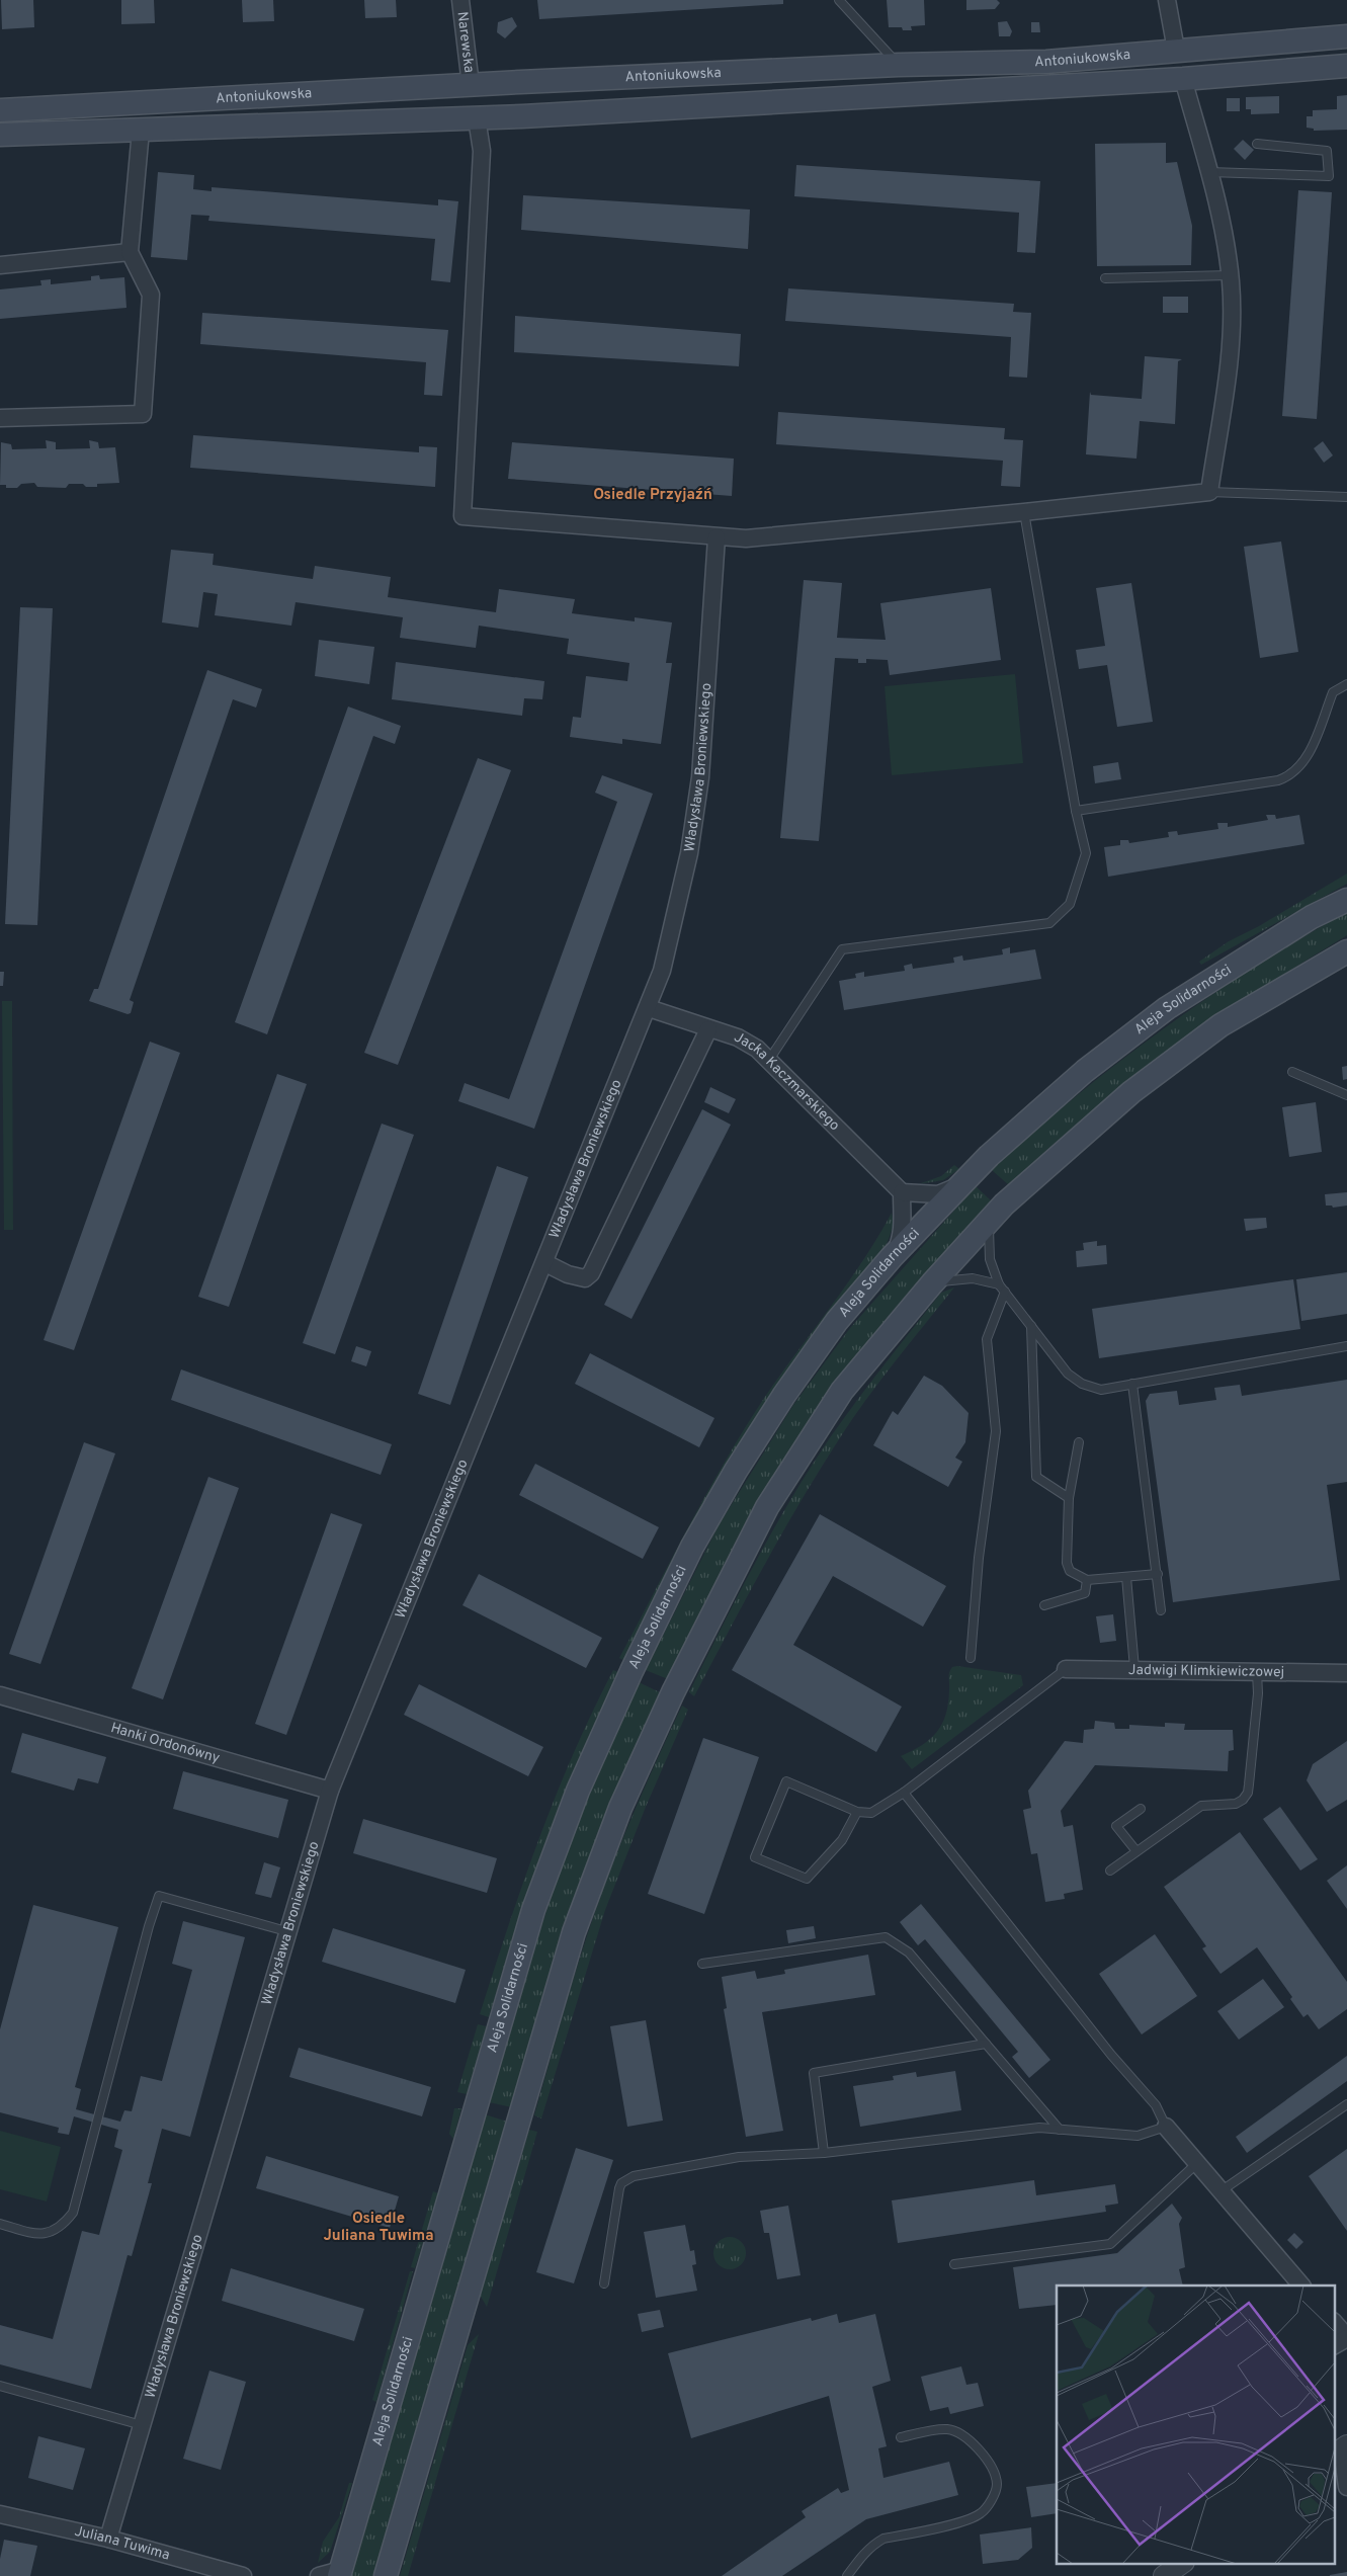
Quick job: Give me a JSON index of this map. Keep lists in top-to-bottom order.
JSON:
{
  "streets": {
    "main road": ["Antoniukowska", "Aleja Solidarności"],
    "street": [
      "Narewska",
      "Władysława Broniewskiego",
      "Jacka Kaczmarskiego",
      "Jadwigi Klimkiewiczowej",
      "Hanki Ordonówny",
      "Juliana Tuwima"
    ]
  },
  "crossings": [
    ["Narewska", "Antoniukowska"],
    ["Władysława Broniewskiego", "Jacka Kaczmarskiego"],
    ["Władysława Broniewskiego", "Hanki Ordonówny"],
    ["Władysława Broniewskiego", "Juliana Tuwima"]
  ],
  "districts": ["Osiedle Przyjaźń", "Osiedle Juliana Tuwima"]
}
